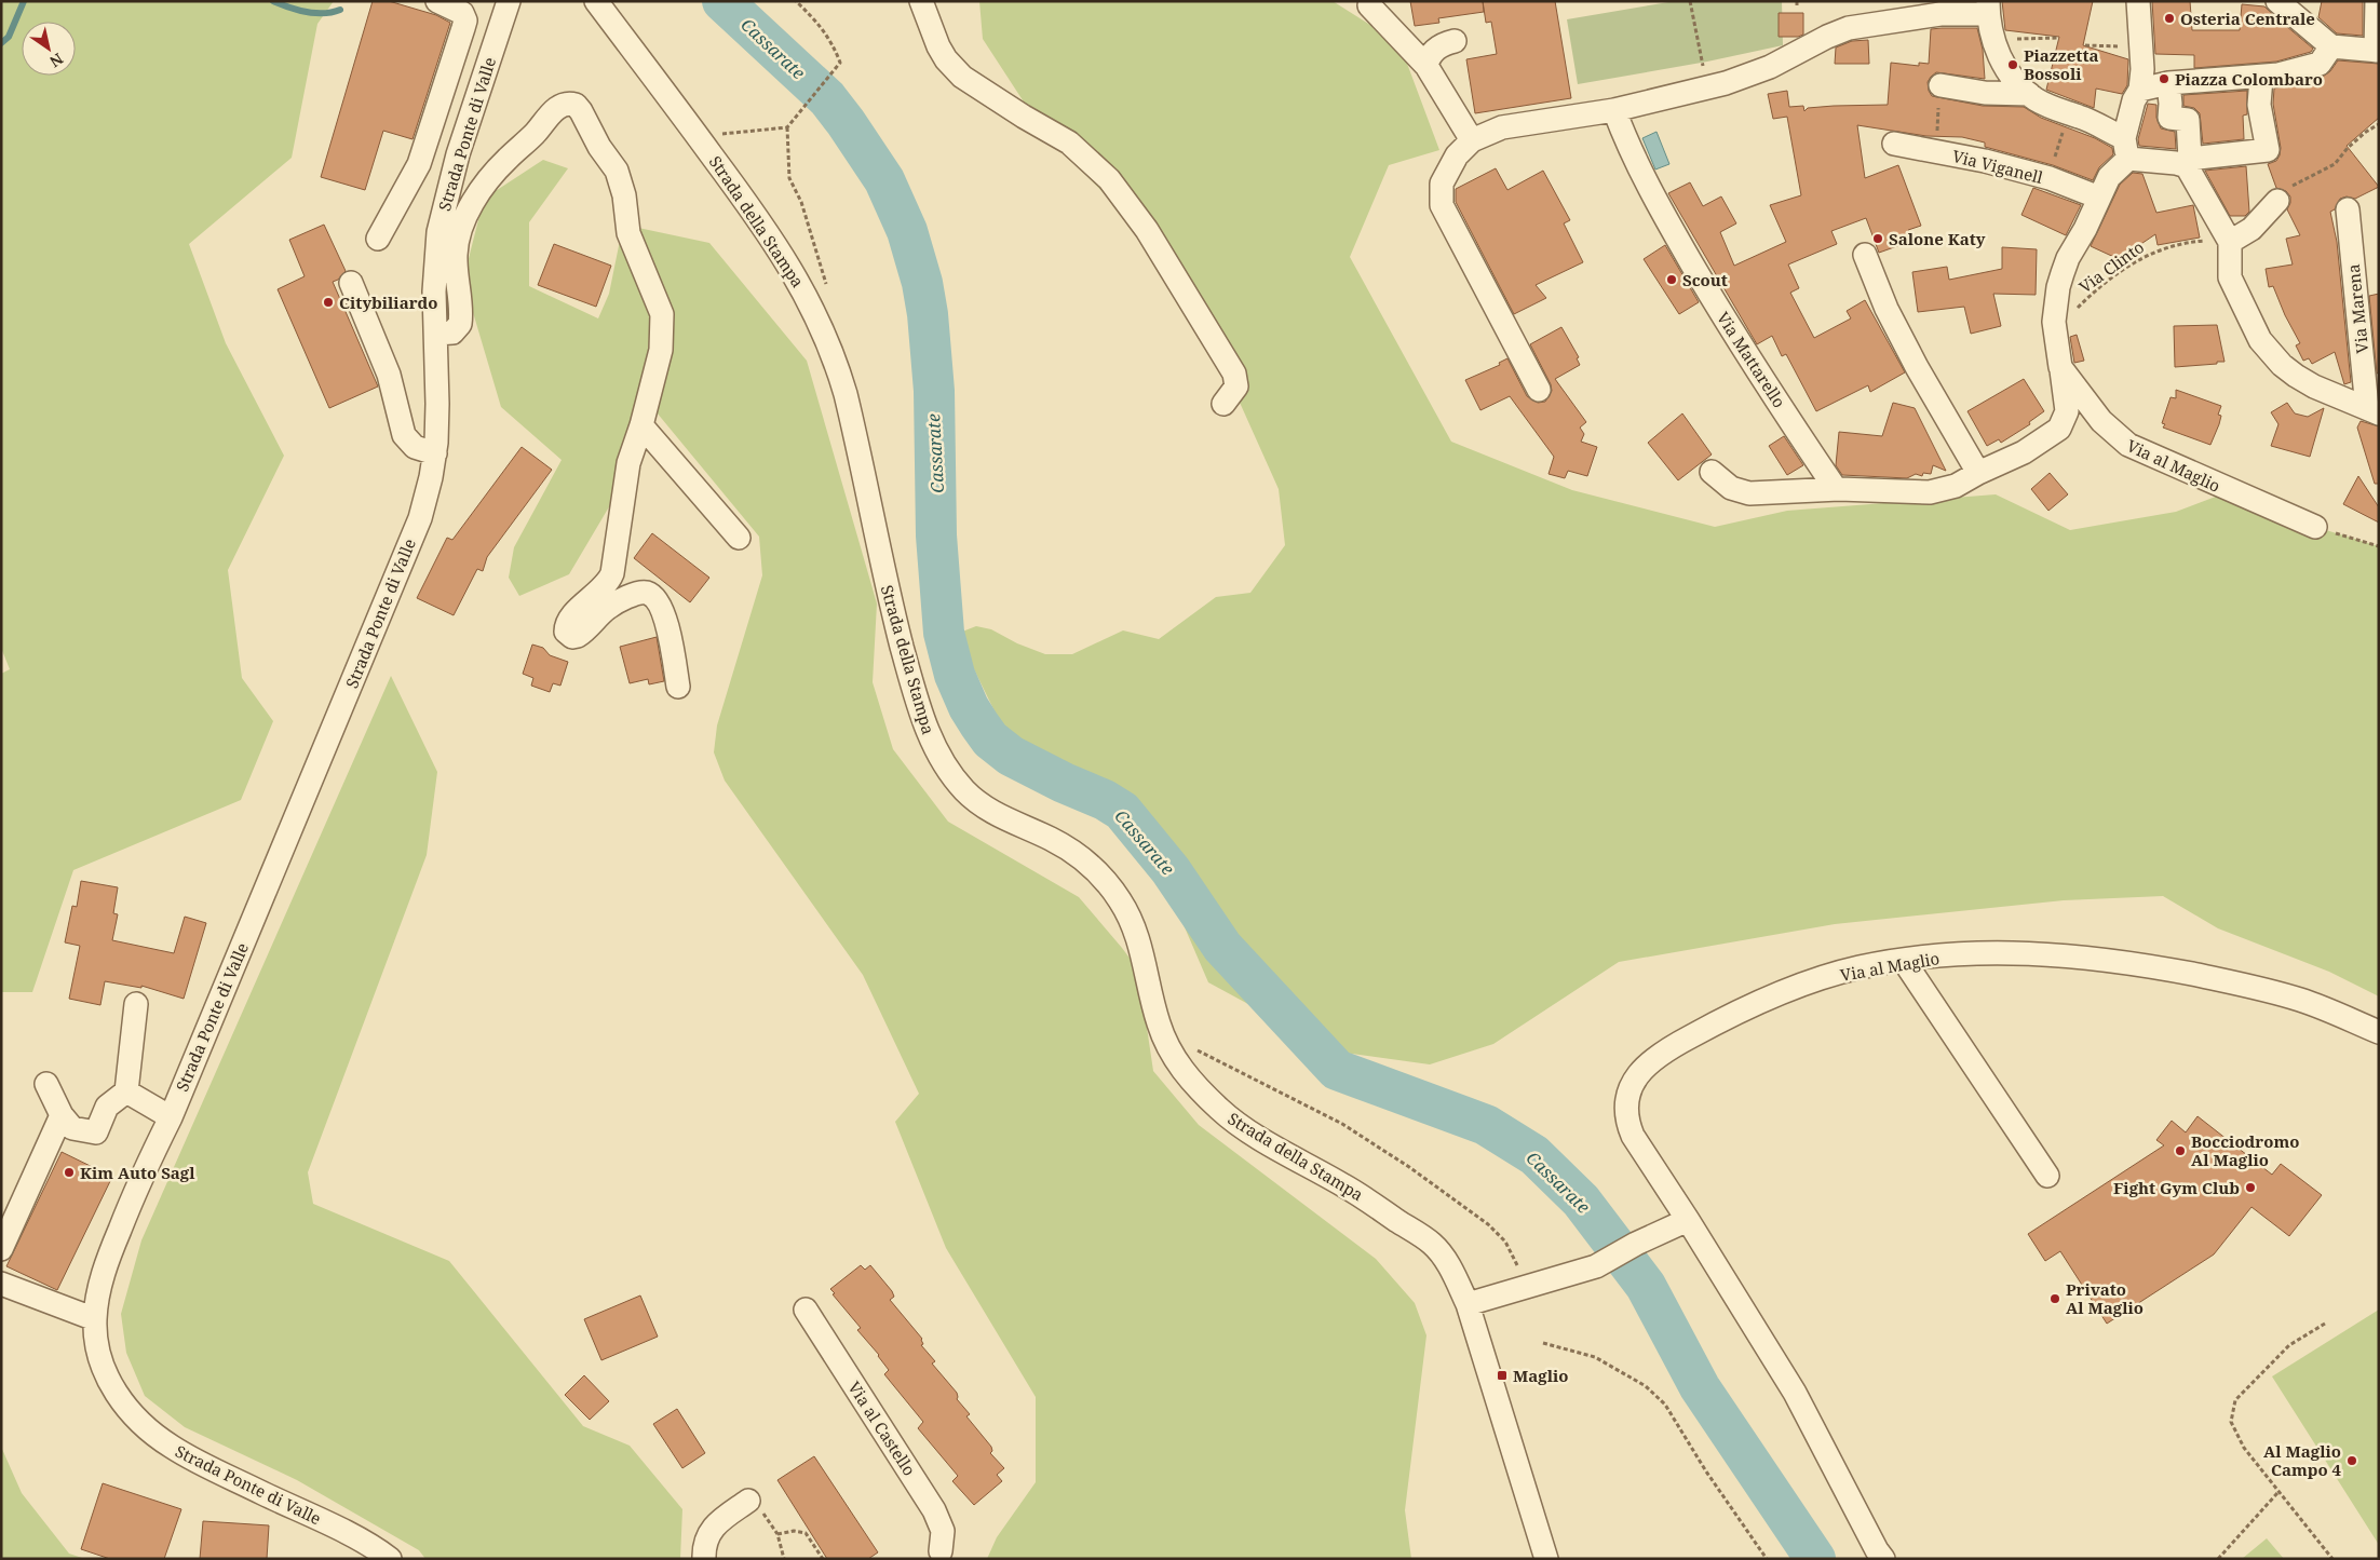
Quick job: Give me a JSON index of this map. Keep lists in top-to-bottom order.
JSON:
{
  "streets": {
    "street": [
      "Strada Ponte di Valle",
      "Via Viganell",
      "Strada della Stampa",
      "Via Marena",
      "Via Mattarello",
      "Via al Maglio",
      "Via al Castello"
    ],
    "path": ["Via Clinto"]
  },
  "crossings": [
    ["Via Viganell", "Via al Maglio"],
    ["Via Clinto", "Via al Maglio"]
  ],
  "water": ["Cassarate"],
  "places": {
    "other": [
      "Osteria Centrale",
      "Piazzetta Bossoli",
      "Piazza Colombaro",
      "Salone Katy",
      "Scout",
      "Citybiliardo",
      "Bocciodromo Al Maglio",
      "Kim Auto Sagl",
      "Fight Gym Club",
      "Privato Al Maglio",
      "Al Maglio Campo 4"
    ],
    "transit": ["Maglio"]
  },
  "north": "bottom right"
}
